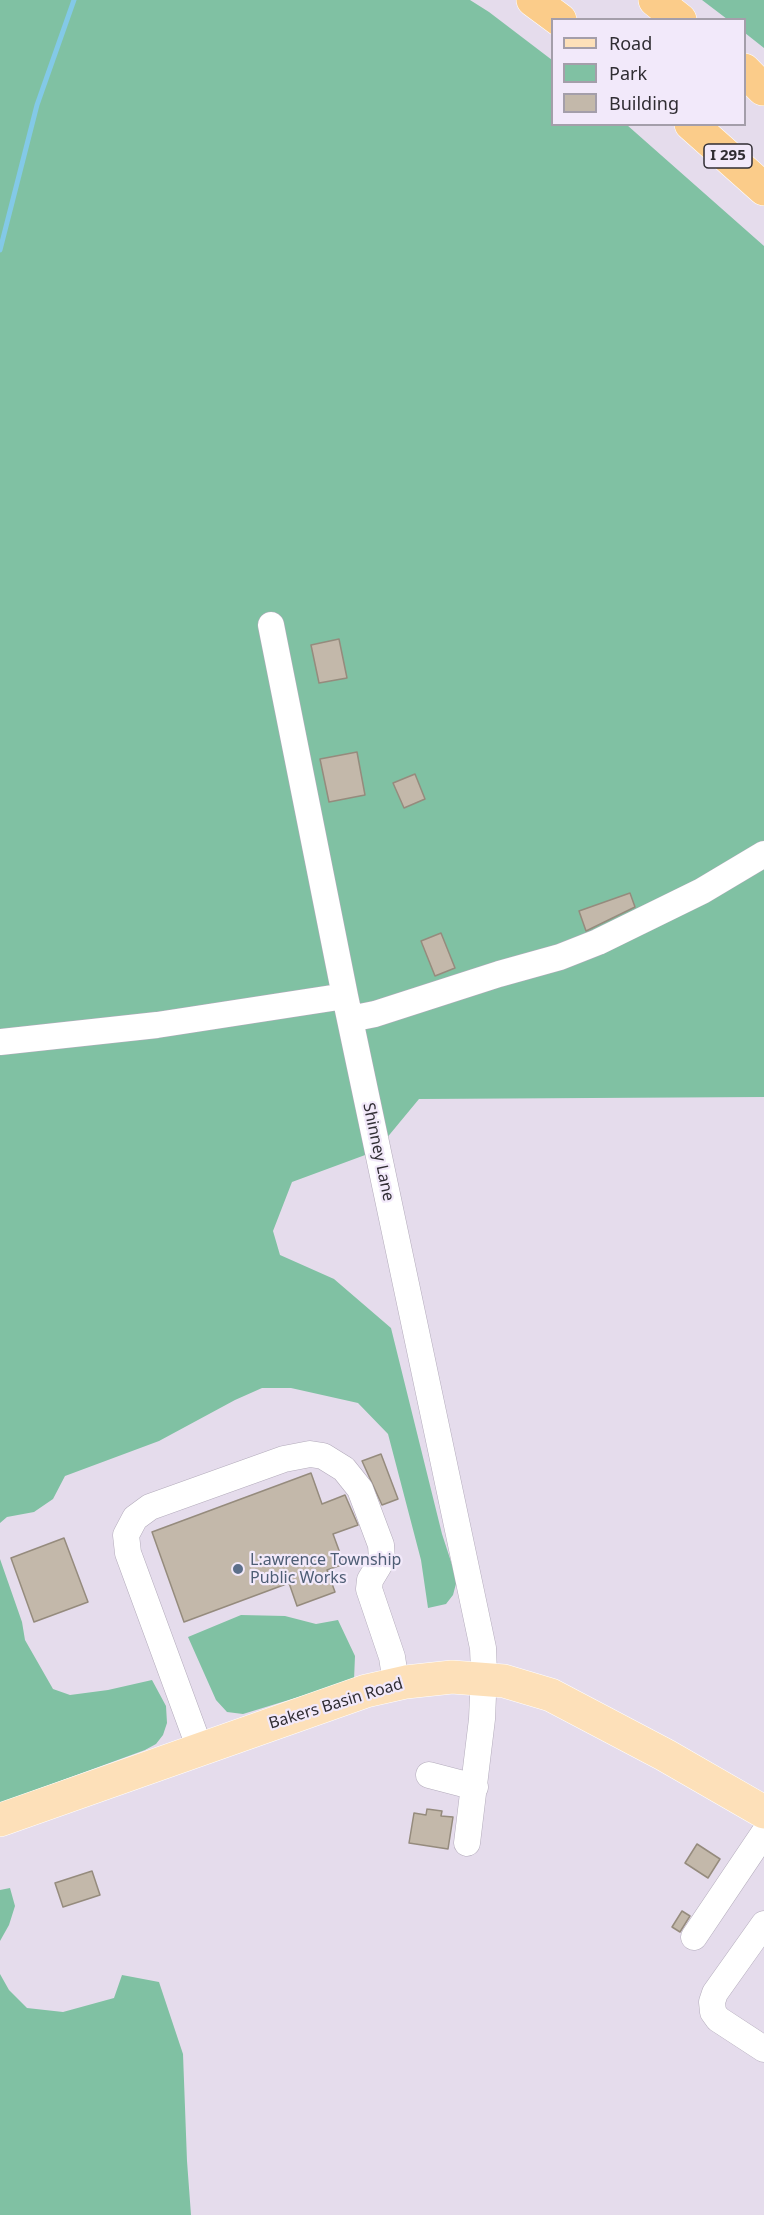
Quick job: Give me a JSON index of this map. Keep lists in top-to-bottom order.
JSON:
{
  "streets": {
    "highway": ["I 295"],
    "main road": ["Bakers Basin Road"],
    "street": ["Shinney Lane"]
  },
  "crossings": [
    ["Shinney Lane", "Bakers Basin Road"]
  ],
  "places": ["L:awrence Township Public Works"],
  "legend": ["Road", "Park", "Building"]
}
